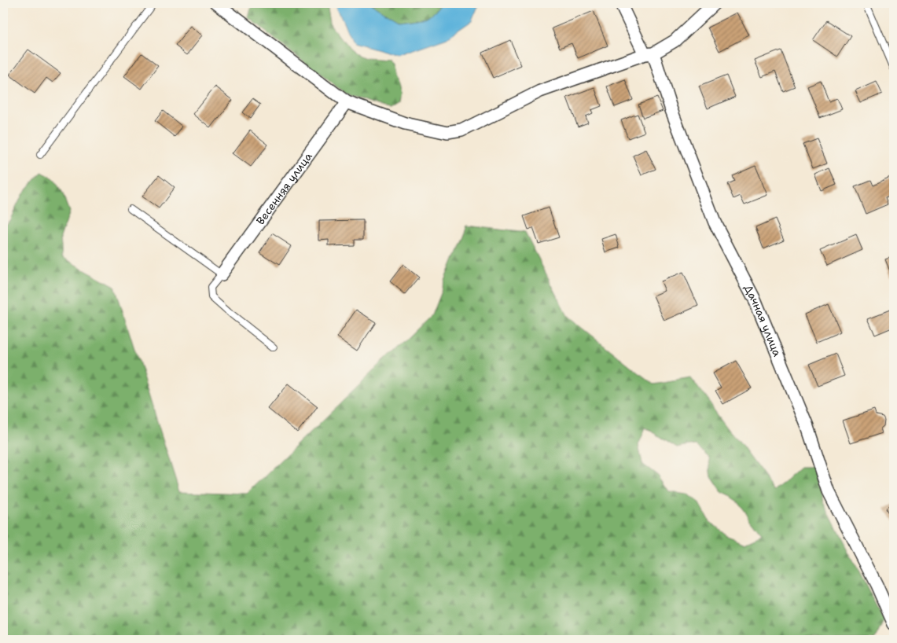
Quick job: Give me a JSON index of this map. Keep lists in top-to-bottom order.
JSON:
{
  "streets": {
    "street": ["Весенняя улица", "Дачная улица"]
  }
}
